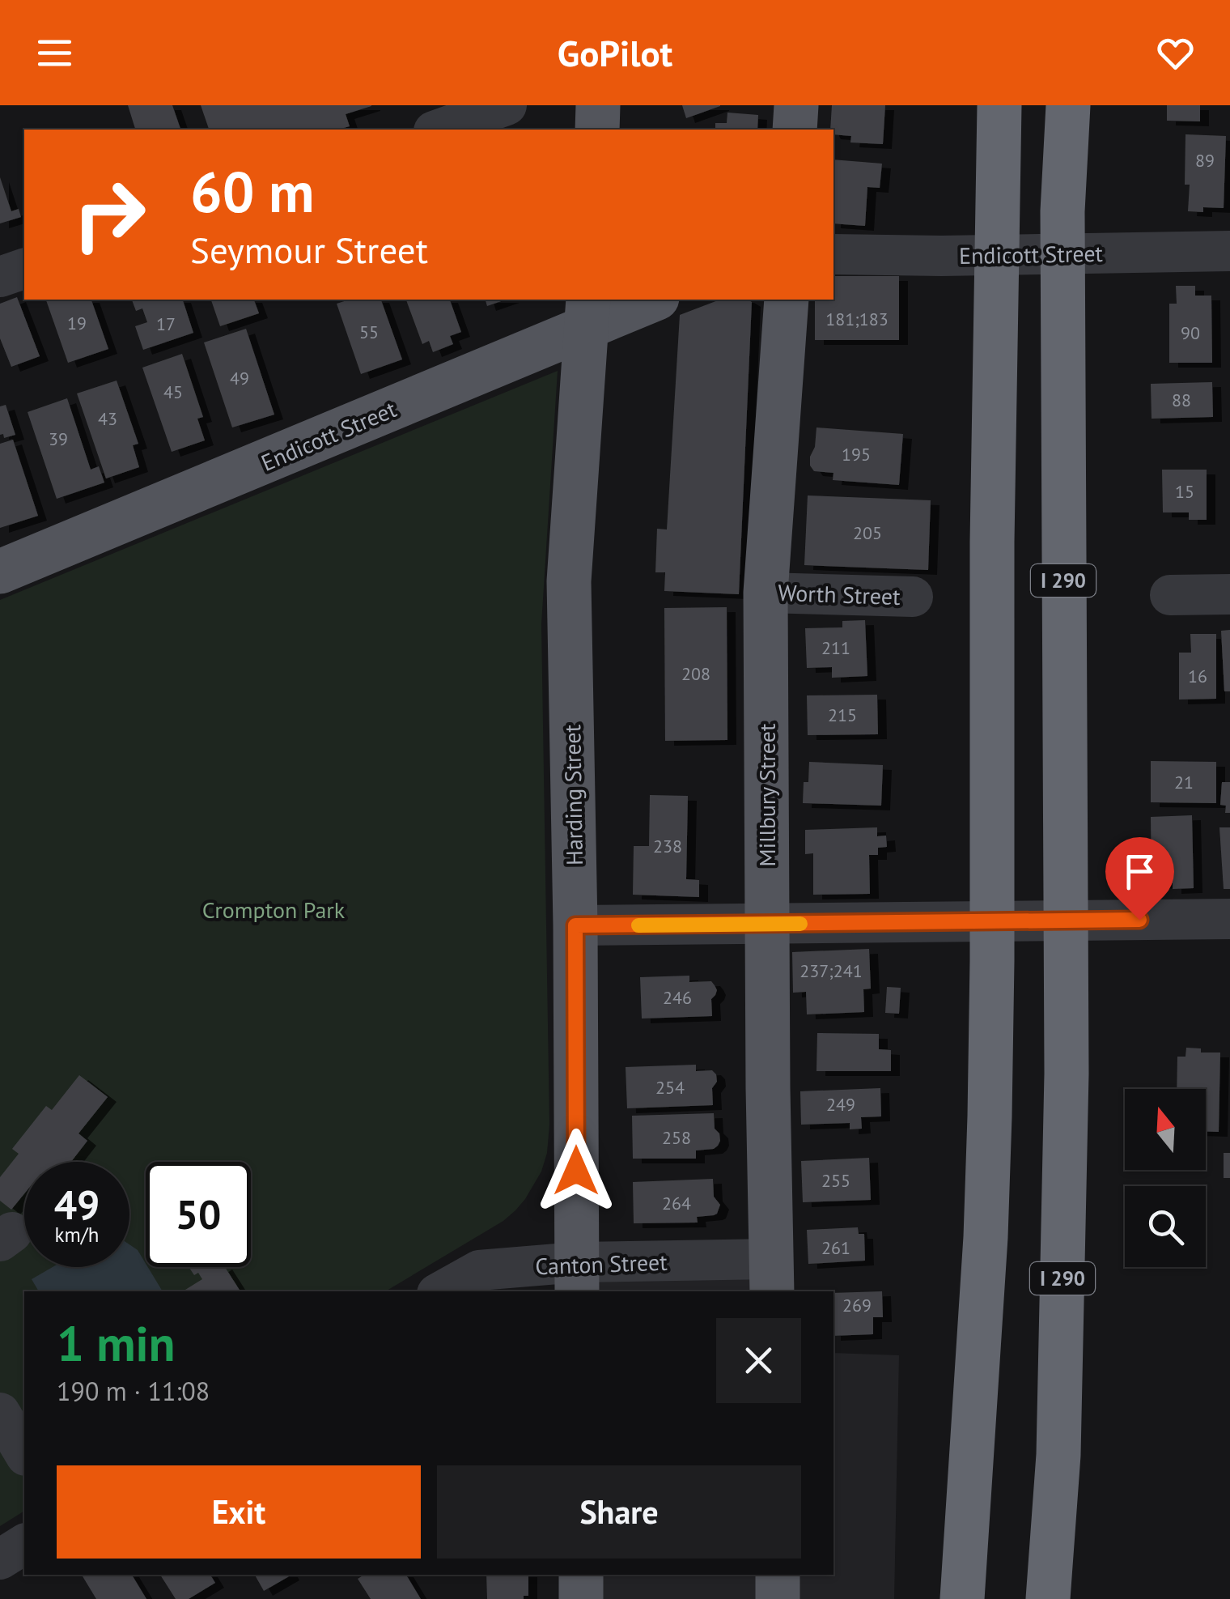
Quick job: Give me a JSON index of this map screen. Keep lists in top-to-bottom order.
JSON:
{
  "streets": {
    "highway": ["I 290"],
    "main road": ["Endicott Street", "Harding Street", "Millbury Street"],
    "street": ["Worth Street", "Canton Street"]
  },
  "crossings": [
    ["Endicott Street", "Harding Street"],
    ["Worth Street", "Millbury Street"],
    ["Harding Street", "Canton Street"],
    ["Millbury Street", "Canton Street"]
  ],
  "parks": ["Crompton Park"],
  "house_numbers": [
    "89",
    "181;183",
    "19",
    "17",
    "55",
    "90",
    "49",
    "45",
    "88",
    "43",
    "39",
    "195",
    "15",
    "205",
    "211",
    "208",
    "16",
    "215",
    "21",
    "238",
    "237;241",
    "246",
    "254",
    "249",
    "258",
    "255",
    "264",
    "261",
    "269"
  ],
  "north": "top",
  "page": {
    "header": "GoPilot",
    "turn": ["60 m", "Seymour Street"],
    "speed": "49 km/h",
    "limit": "50",
    "heading": ["1 min", "190 m · 11:08"],
    "buttons": ["Exit", "Share"]
  }
}
